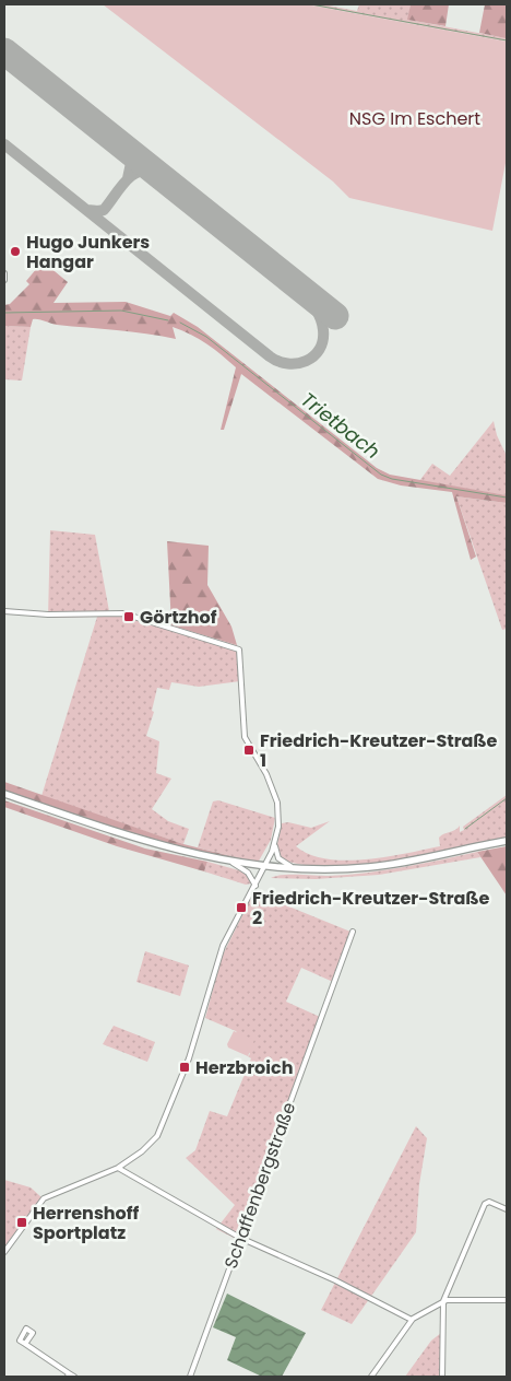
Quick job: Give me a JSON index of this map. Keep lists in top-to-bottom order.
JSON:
{
  "streets": {
    "street": ["Schaffenbergstraße"]
  },
  "water": ["Trietbach"],
  "parks": ["NSG Im Eschert"],
  "places": {
    "other": ["Hugo Junkers Hangar"],
    "transit": [
      "Görtzhof",
      "Friedrich-Kreutzer-Straße 1",
      "Friedrich-Kreutzer-Straße 2",
      "Herzbroich",
      "Herrenshoff Sportplatz"
    ]
  }
}
